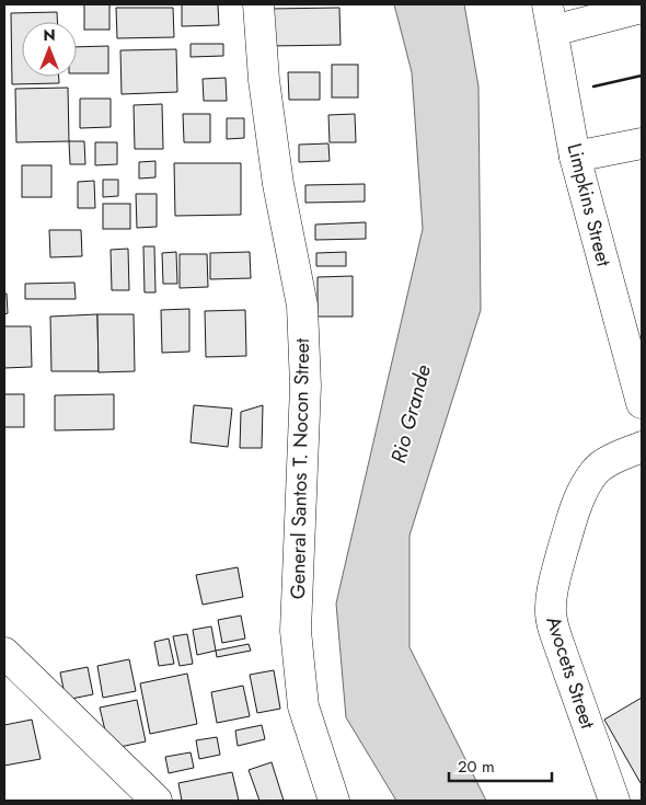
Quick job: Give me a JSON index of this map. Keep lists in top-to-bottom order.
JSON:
{
  "streets": {
    "street": ["Limpkins Street", "General Santos T. Nocon Street", "Avocets Street"]
  },
  "water": ["Rio Grande"],
  "scale_bar": "20 m",
  "north": "top"
}
